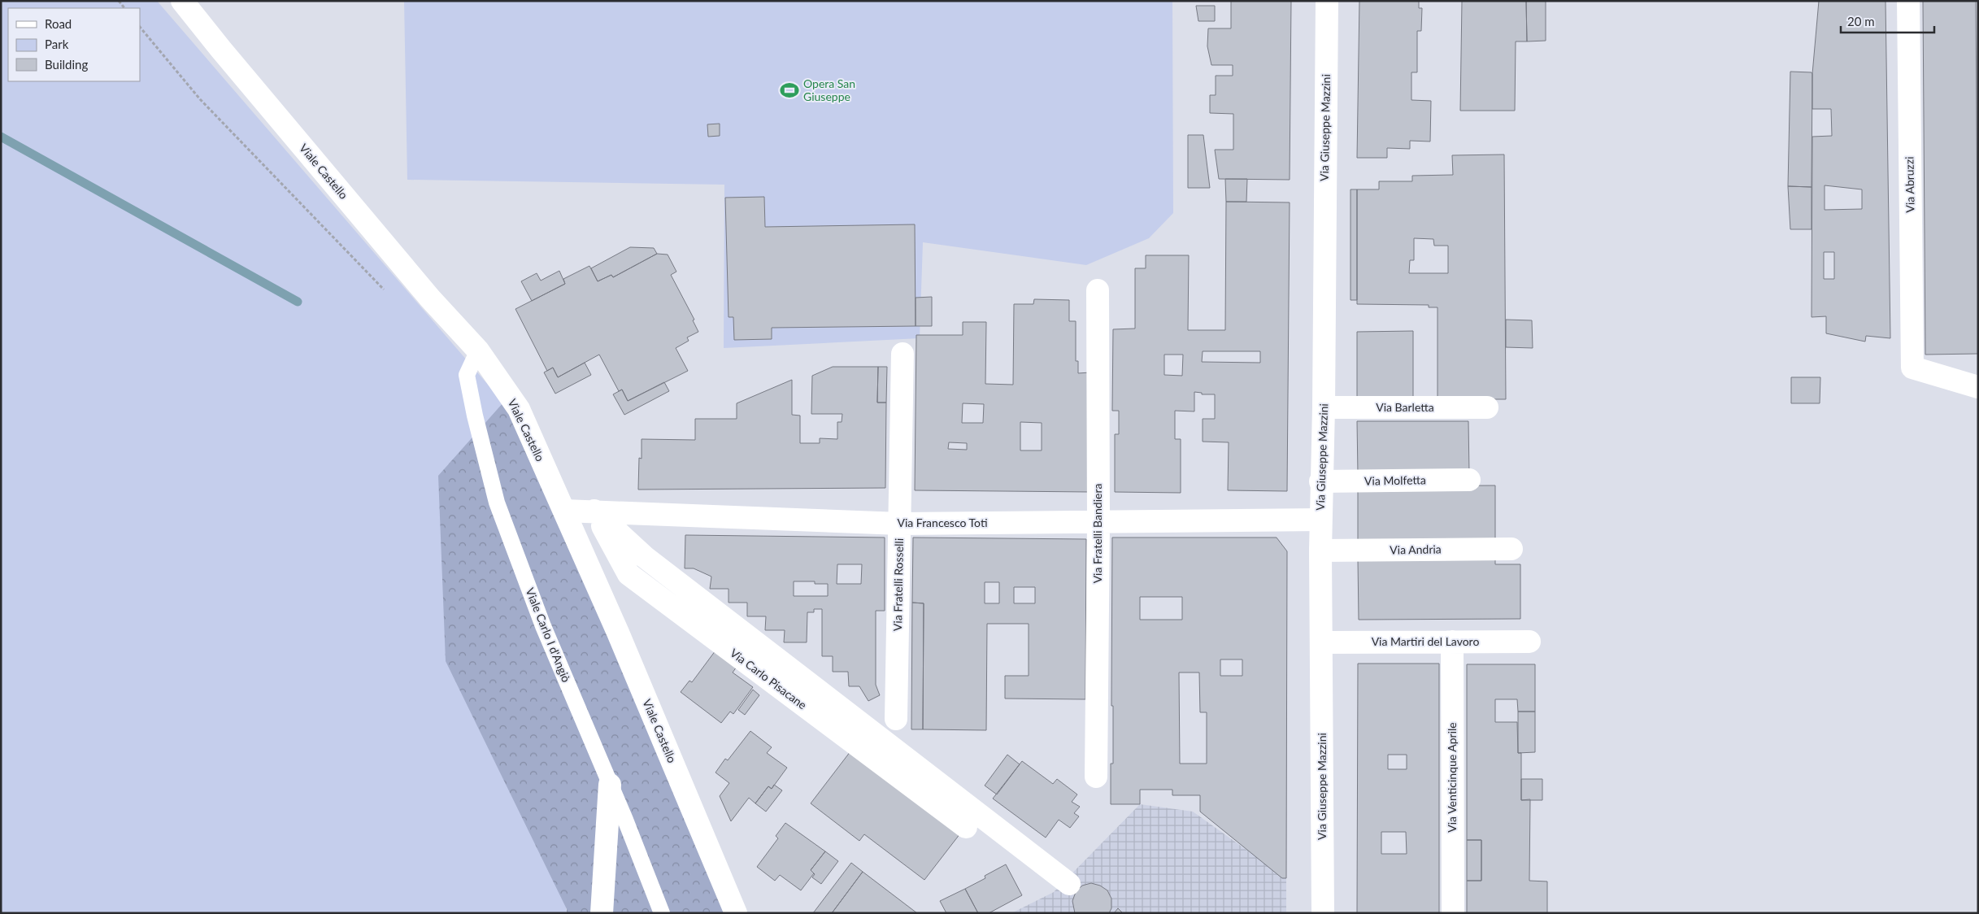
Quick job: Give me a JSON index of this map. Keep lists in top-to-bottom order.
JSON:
{
  "streets": {
    "street": [
      "Via Giuseppe Mazzini",
      "Viale Castello",
      "Via Abruzzi",
      "Via Barletta",
      "Via Molfetta",
      "Via Francesco Toti",
      "Via Fratelli Bandiera",
      "Via Andria",
      "Via Fratelli Rosselli",
      "Via Martiri del Lavoro",
      "Via Carlo Pisacane",
      "Via Venticinque Aprile"
    ],
    "lane": ["Viale Carlo I d'Angiò"]
  },
  "crossings": [
    ["Via Giuseppe Mazzini", "Via Barletta"],
    ["Via Giuseppe Mazzini", "Via Molfetta"],
    ["Via Giuseppe Mazzini", "Via Francesco Toti"],
    ["Via Giuseppe Mazzini", "Via Andria"],
    ["Via Giuseppe Mazzini", "Via Martiri del Lavoro"],
    ["Viale Castello", "Via Francesco Toti"],
    ["Viale Castello", "Viale Carlo I d'Angiò"],
    ["Via Francesco Toti", "Via Fratelli Bandiera"],
    ["Via Francesco Toti", "Via Fratelli Rosselli"],
    ["Via Francesco Toti", "Via Carlo Pisacane"],
    ["Via Martiri del Lavoro", "Via Venticinque Aprile"]
  ],
  "places": {
    "sports": ["Opera San Giuseppe"]
  },
  "legend": ["Road", "Park", "Building"],
  "scale_bar": "20 m"
}
